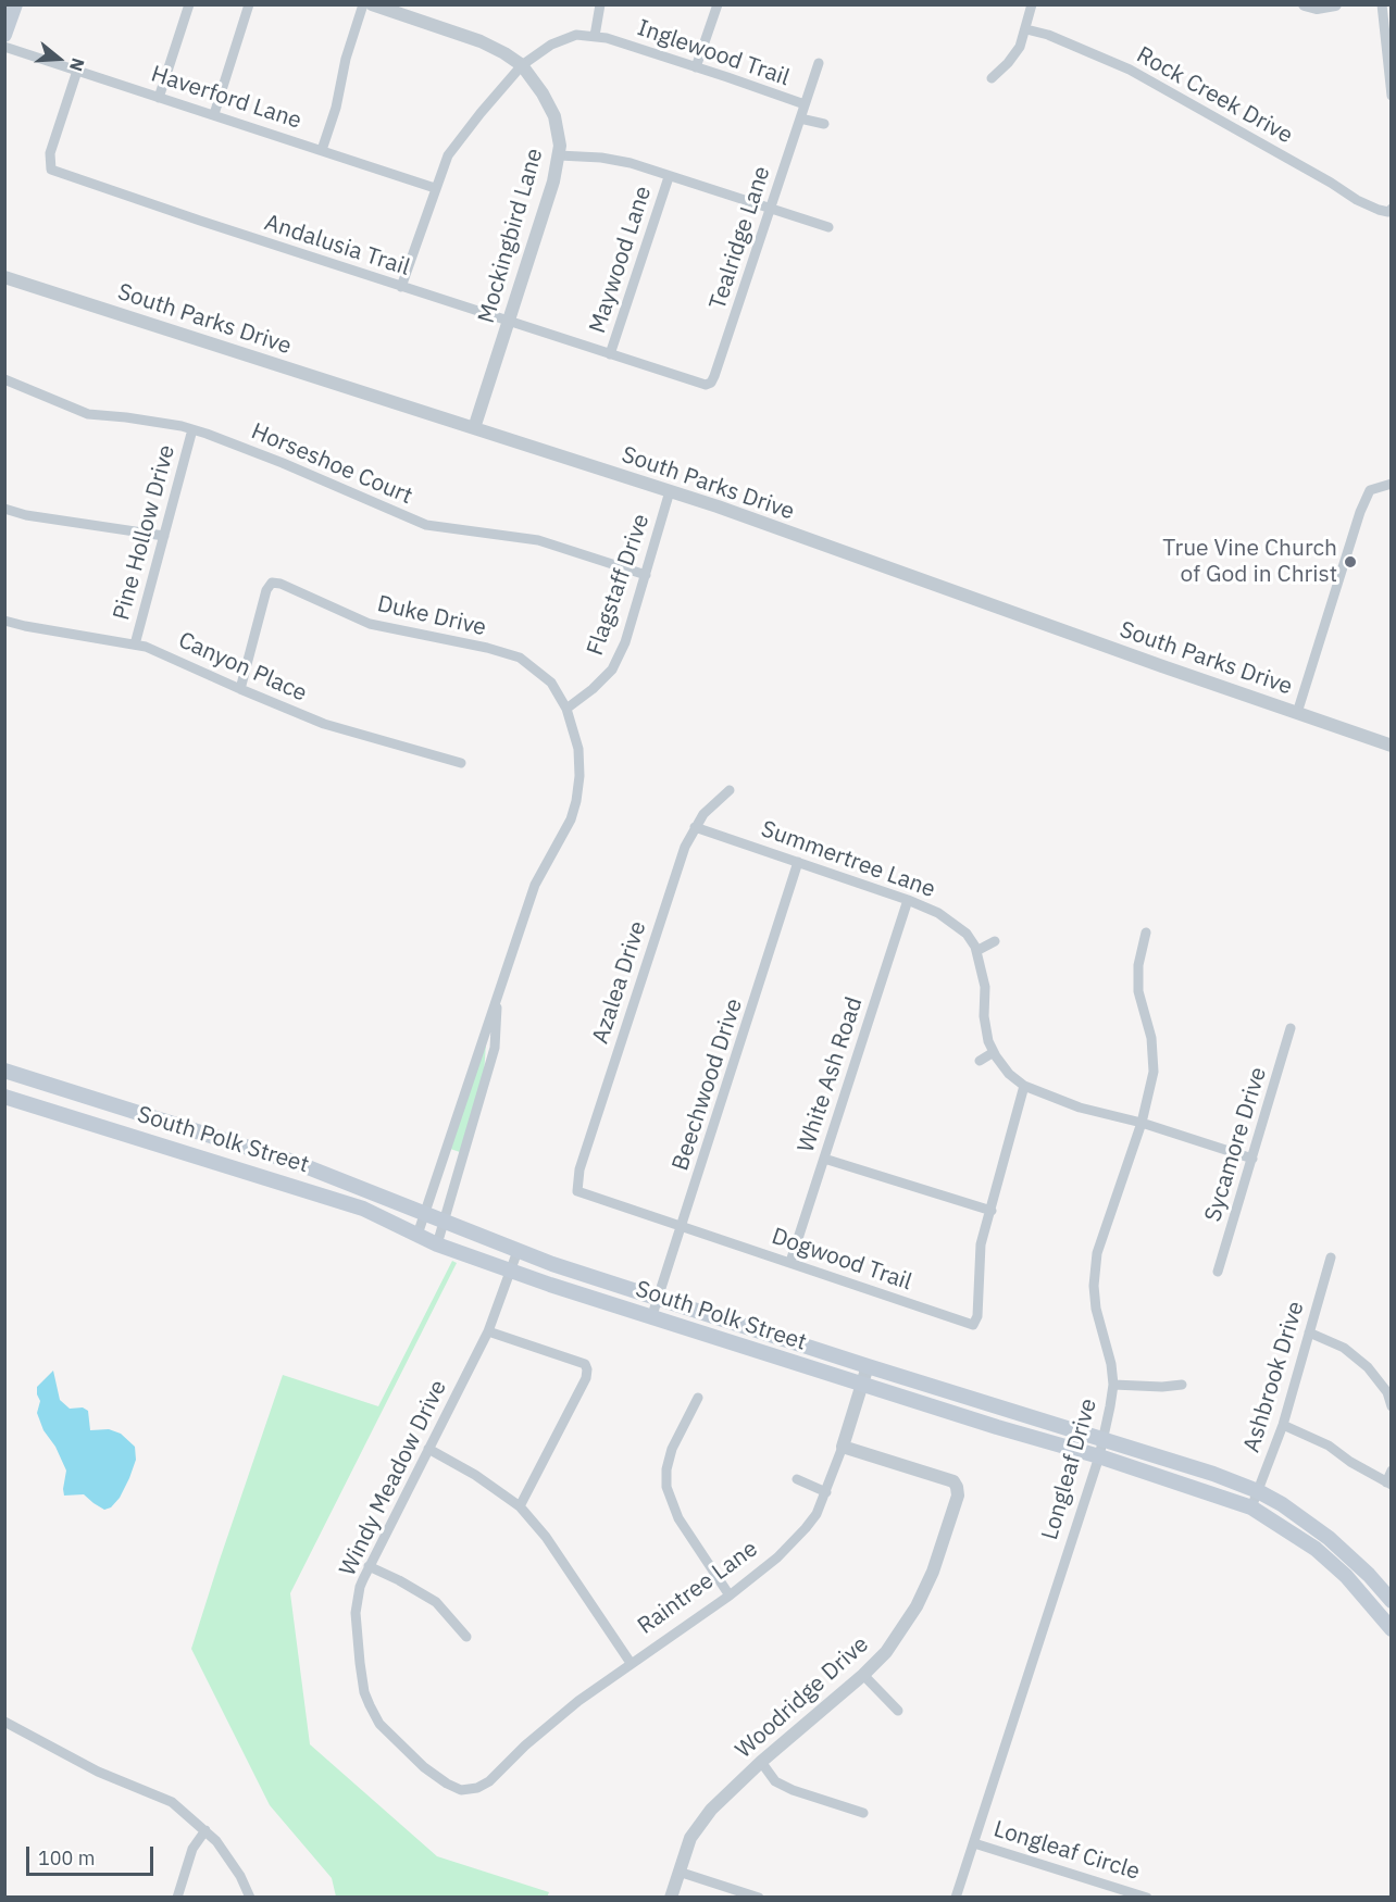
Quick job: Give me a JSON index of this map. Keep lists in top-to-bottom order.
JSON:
{
  "streets": {
    "main road": ["South Polk Street"],
    "street": [
      "Inglewood Trail",
      "Rock Creek Drive",
      "Haverford Lane",
      "Mockingbird Lane",
      "Tealridge Lane",
      "Andalusia Trail",
      "Maywood Lane",
      "South Parks Drive",
      "Horseshoe Court",
      "Pine Hollow Drive",
      "Flagstaff Drive",
      "Duke Drive",
      "Canyon Place",
      "Summertree Lane",
      "Azalea Drive",
      "White Ash Road",
      "Beechwood Drive",
      "Sycamore Drive",
      "Dogwood Trail",
      "Ashbrook Drive",
      "Longleaf Drive",
      "Windy Meadow Drive",
      "Raintree Lane",
      "Woodridge Drive",
      "Longleaf Circle"
    ]
  },
  "crossings": [
    ["Inglewood Trail", "Haverford Lane"],
    ["Inglewood Trail", "Mockingbird Lane"],
    ["Inglewood Trail", "Tealridge Lane"],
    ["Inglewood Trail", "Andalusia Trail"],
    ["Haverford Lane", "Andalusia Trail"],
    ["Mockingbird Lane", "Andalusia Trail"],
    ["Mockingbird Lane", "South Parks Drive"],
    ["Tealridge Lane", "Andalusia Trail"],
    ["Andalusia Trail", "Maywood Lane"],
    ["South Parks Drive", "Flagstaff Drive"],
    ["Horseshoe Court", "Pine Hollow Drive"],
    ["Horseshoe Court", "Flagstaff Drive"],
    ["Pine Hollow Drive", "Canyon Place"],
    ["Flagstaff Drive", "Duke Drive"],
    ["Duke Drive", "Canyon Place"],
    ["Summertree Lane", "Azalea Drive"],
    ["Summertree Lane", "White Ash Road"],
    ["Summertree Lane", "Beechwood Drive"],
    ["Summertree Lane", "Sycamore Drive"],
    ["Summertree Lane", "Longleaf Drive"],
    ["Azalea Drive", "Dogwood Trail"],
    ["White Ash Road", "Dogwood Trail"],
    ["Beechwood Drive", "South Polk Street"],
    ["Beechwood Drive", "Dogwood Trail"],
    ["South Polk Street", "Ashbrook Drive"],
    ["South Polk Street", "Longleaf Drive"],
    ["South Polk Street", "Windy Meadow Drive"],
    ["South Polk Street", "Raintree Lane"],
    ["Longleaf Drive", "Longleaf Circle"],
    ["Windy Meadow Drive", "Raintree Lane"],
    ["Raintree Lane", "Woodridge Drive"]
  ],
  "places": ["True Vine Church of God in Christ"],
  "scale_bar": "100 m",
  "north": "right"
}
